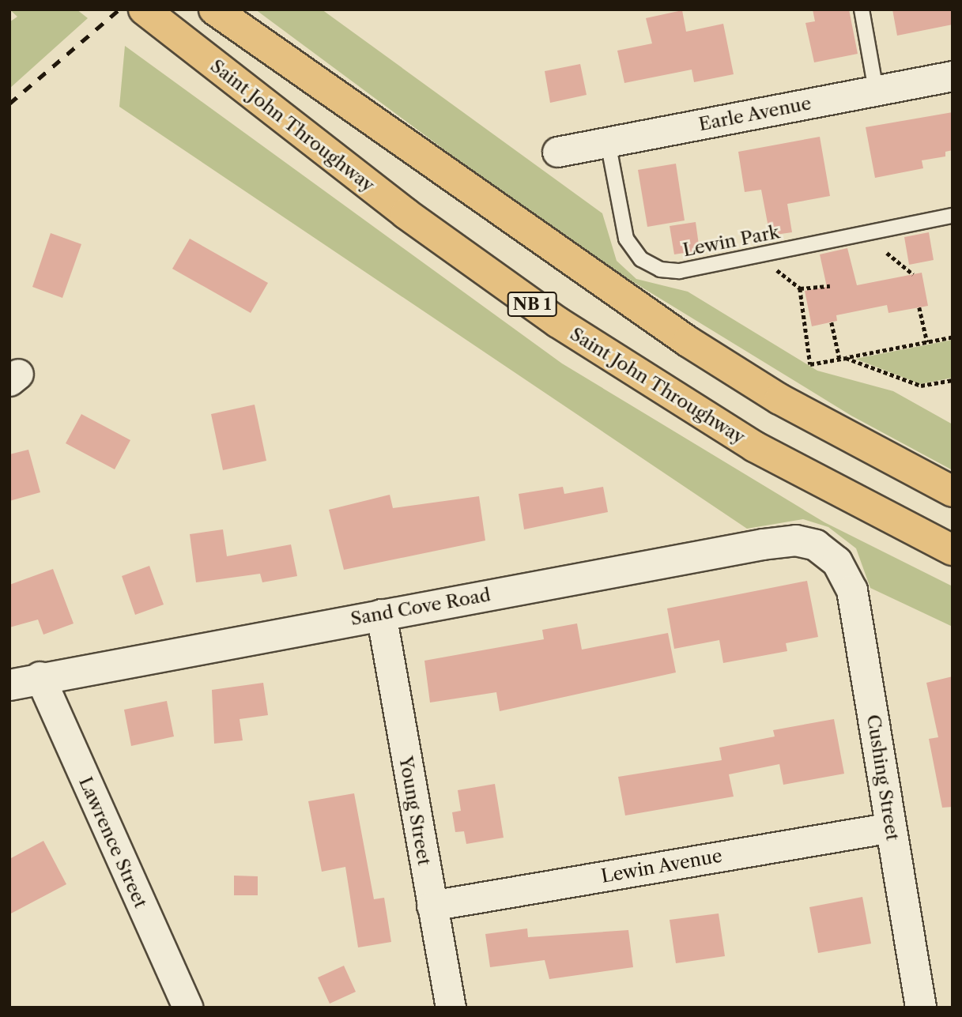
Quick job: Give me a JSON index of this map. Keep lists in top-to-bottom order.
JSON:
{
  "streets": {
    "highway": ["Saint John Throughway", "NB 1"],
    "street": [
      "Earle Avenue",
      "Sand Cove Road",
      "Cushing Street",
      "Young Street",
      "Lawrence Street",
      "Lewin Avenue"
    ],
    "lane": ["Lewin Park"]
  },
  "crossings": [
    ["Earle Avenue", "Lewin Park"],
    ["Sand Cove Road", "Cushing Street"],
    ["Sand Cove Road", "Young Street"],
    ["Sand Cove Road", "Lawrence Street"],
    ["Cushing Street", "Lewin Avenue"],
    ["Young Street", "Lewin Avenue"]
  ]
}
